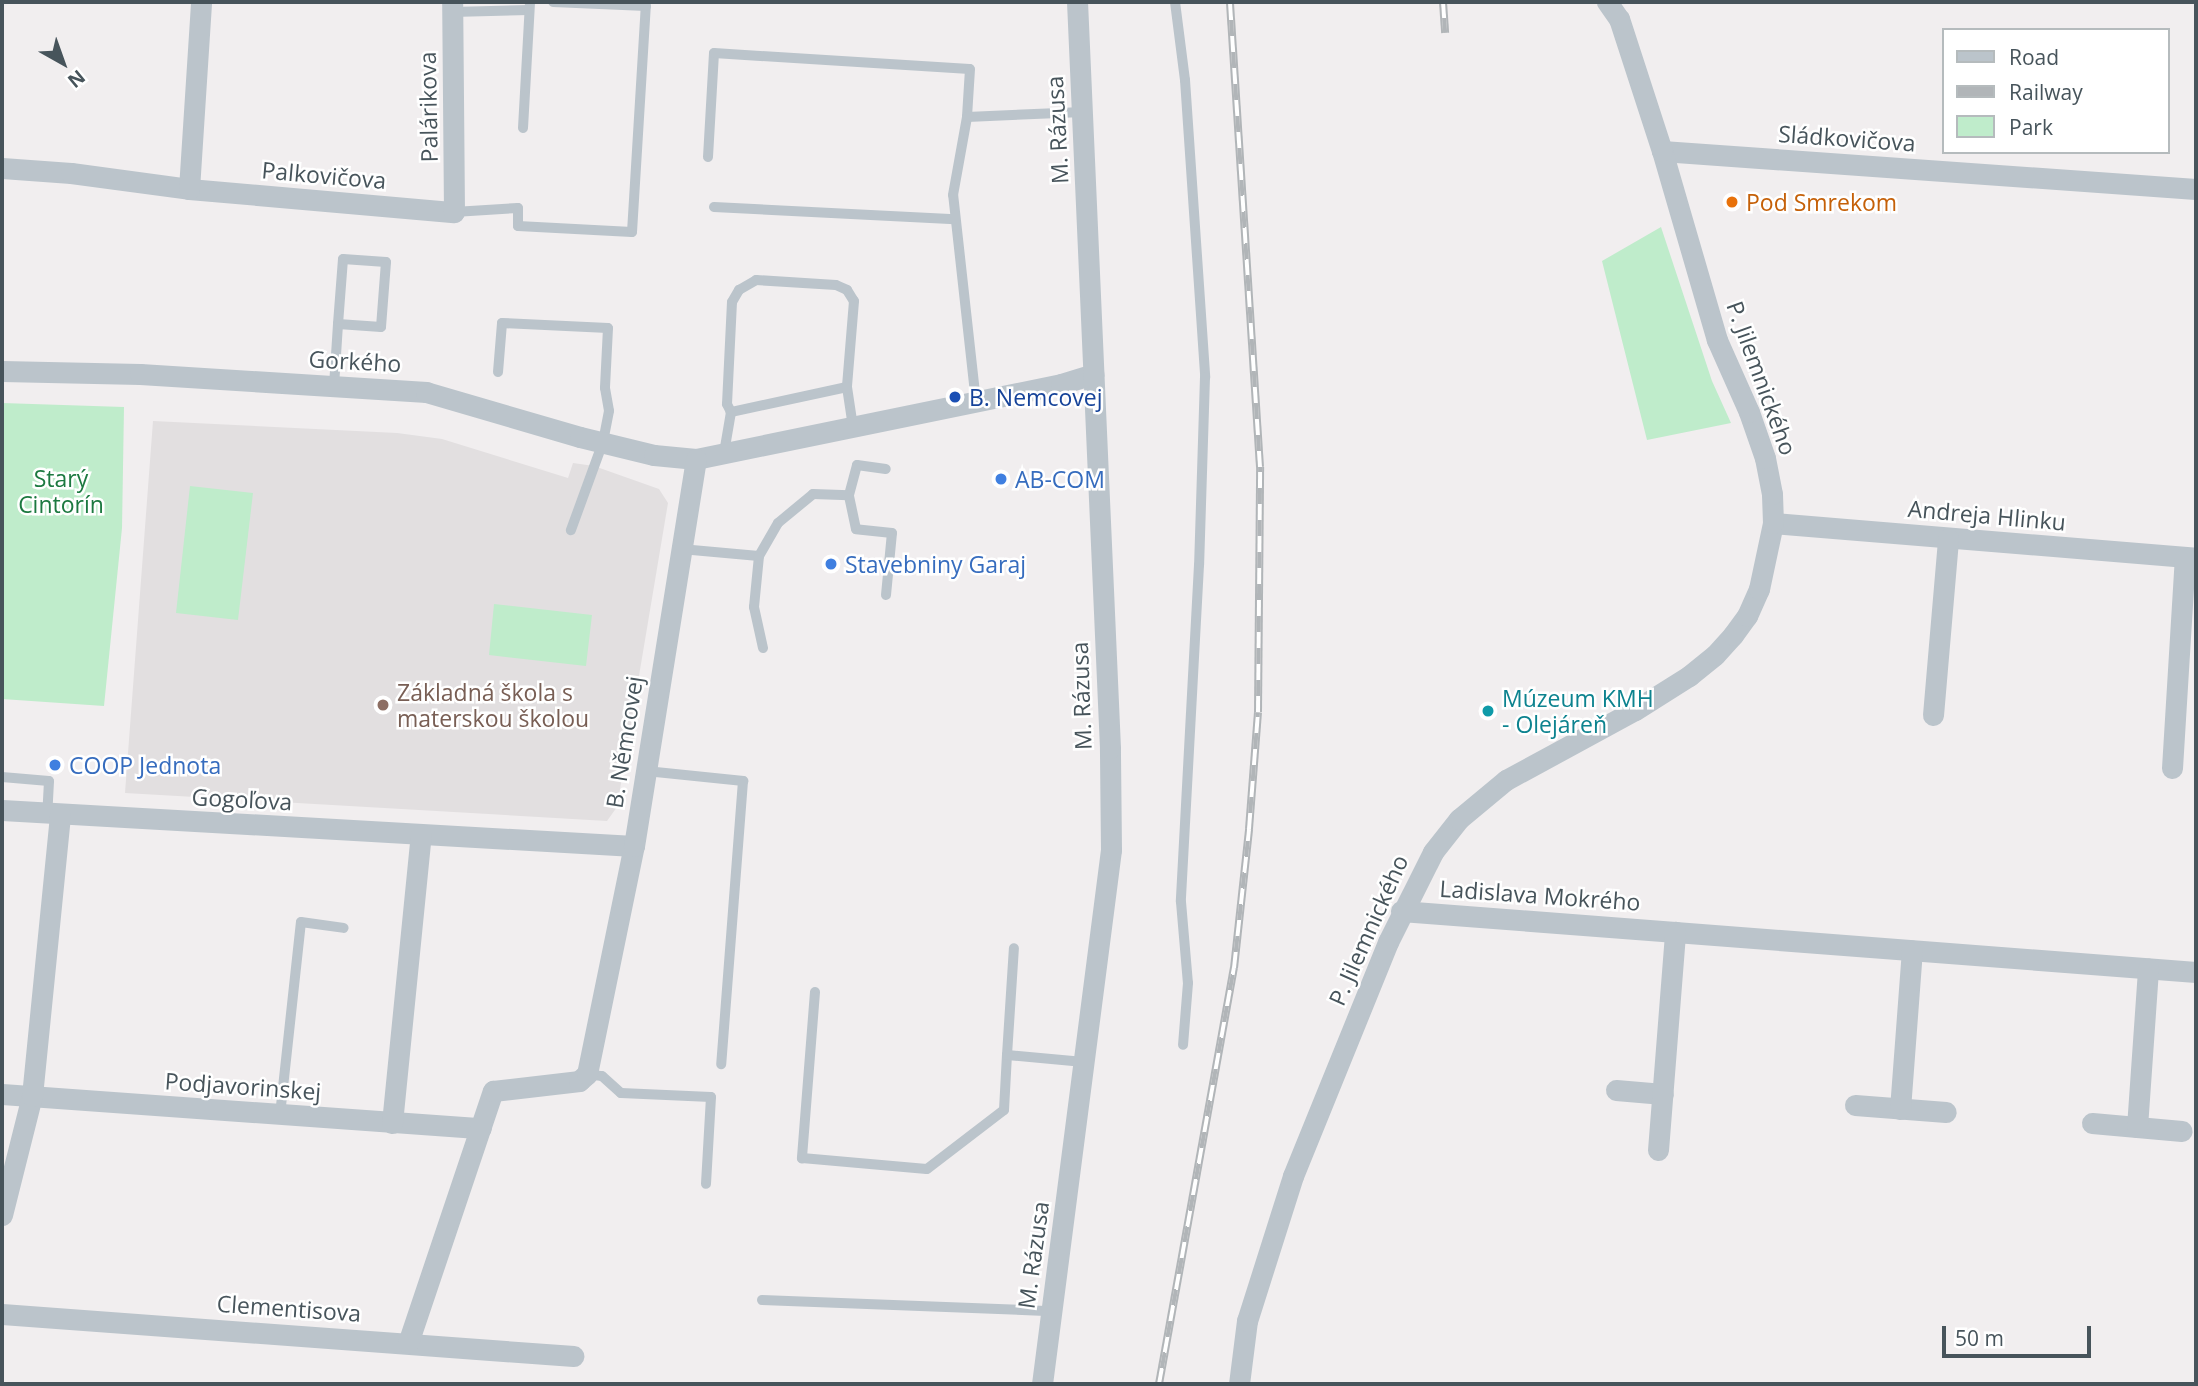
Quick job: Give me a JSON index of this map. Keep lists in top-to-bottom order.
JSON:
{
  "streets": {
    "street": [
      "Palárikova",
      "M. Rázusa",
      "Sládkovičova",
      "Palkovičova",
      "Gorkého",
      "P. Jilemnického",
      "Andreja Hlinku",
      "B. Němcovej",
      "Gogoľova",
      "Ladislava Mokrého",
      "Podjavorinskej",
      "Clementisova"
    ]
  },
  "crossings": [
    ["Palárikova", "Palkovičova"],
    ["Sládkovičova", "P. Jilemnického"],
    ["Gorkého", "B. Němcovej"],
    ["P. Jilemnického", "Andreja Hlinku"],
    ["P. Jilemnického", "Ladislava Mokrého"],
    ["B. Němcovej", "Gogoľova"]
  ],
  "parks": ["Starý Cintorín"],
  "places": [
    "Pod Smrekom",
    "B. Nemcovej",
    "AB-COM",
    "Stavebniny Garaj",
    "Základná škola s materskou školou",
    "Múzeum KMH - Olejáreň",
    "COOP Jednota"
  ],
  "legend": ["Road", "Railway", "Park"],
  "scale_bar": "50 m",
  "north": "bottom right"
}
